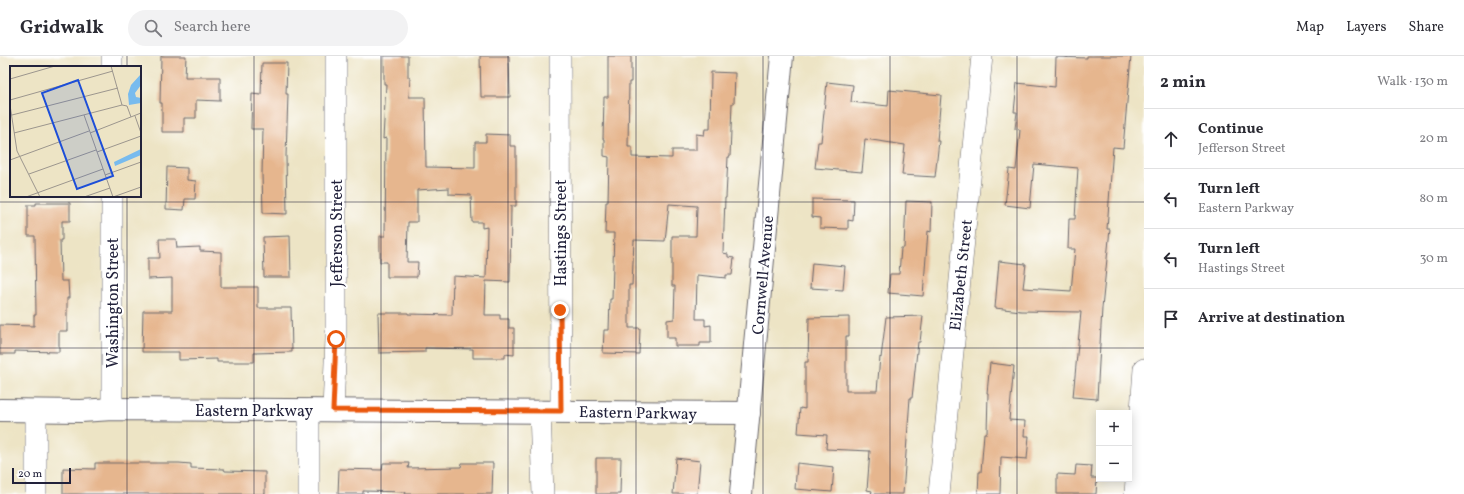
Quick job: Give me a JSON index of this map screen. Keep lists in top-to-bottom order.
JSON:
{
  "streets": {
    "street": [
      "Jefferson Street",
      "Hastings Street",
      "Cornwell Avenue",
      "Elizabeth Street",
      "Washington Street",
      "Eastern Parkway"
    ]
  },
  "crossings": [
    ["Jefferson Street", "Eastern Parkway"],
    ["Hastings Street", "Eastern Parkway"],
    ["Cornwell Avenue", "Eastern Parkway"],
    ["Washington Street", "Eastern Parkway"]
  ],
  "scale_bar": "20 m",
  "page": {
    "header": "Gridwalk",
    "search": "Search here",
    "nav": ["Map", "Layers", "Share"],
    "heading": ["2 min", "Walk · 130 m"],
    "list": [
      ["Continue", "Jefferson Street", "20 m"],
      ["Turn left", "Eastern Parkway", "80 m"],
      ["Turn left", "Hastings Street", "30 m"],
      "Arrive at destination"
    ],
    "map_buttons": ["+", "−"],
    "scale": "20 m"
  }
}
